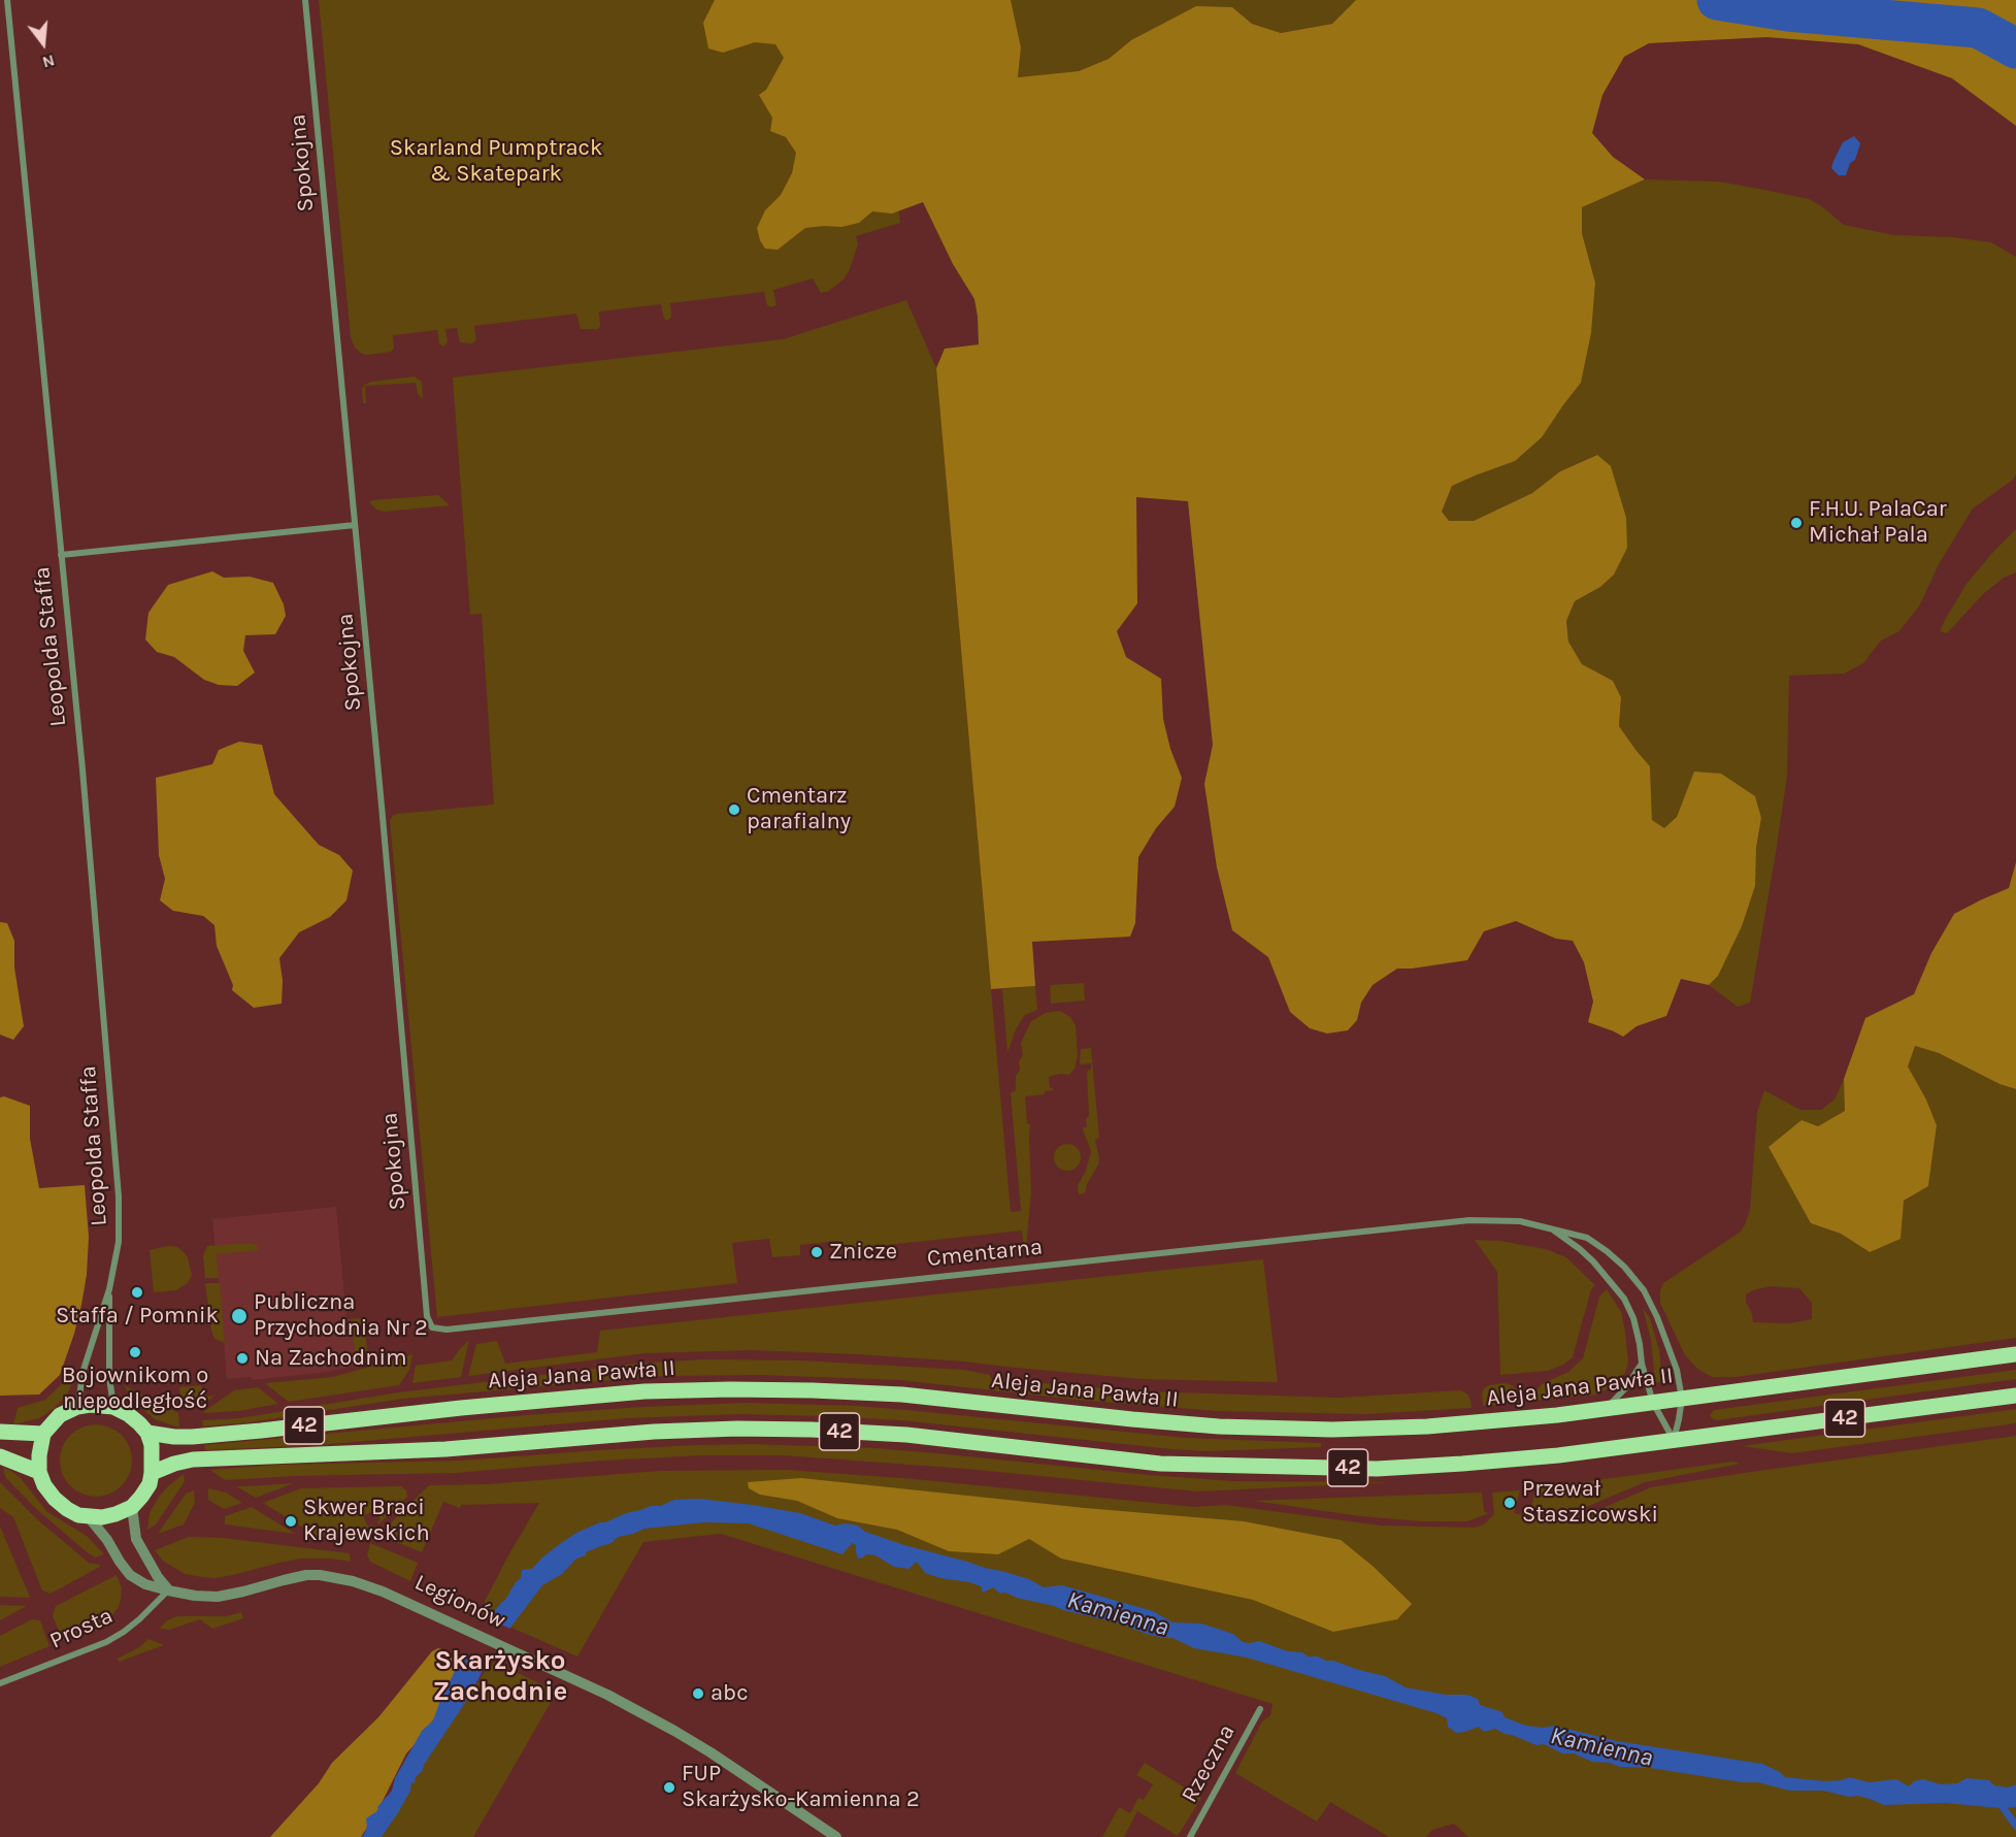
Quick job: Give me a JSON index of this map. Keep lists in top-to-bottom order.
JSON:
{
  "streets": {
    "main road": ["Aleja Jana Pawła II", "42"],
    "street": [
      "Spokojna",
      "Leopolda Staffa",
      "Cmentarna",
      "Legionów",
      "Prosta",
      "Rzeczna"
    ]
  },
  "crossings": [
    ["Spokojna", "Cmentarna"],
    ["Leopolda Staffa", "Aleja Jana Pawła II"],
    ["Leopolda Staffa", "42"],
    ["Leopolda Staffa", "Legionów"],
    ["Cmentarna", "Aleja Jana Pawła II"],
    ["Cmentarna", "42"],
    ["Aleja Jana Pawła II", "42"],
    ["Aleja Jana Pawła II", "Legionów"],
    ["42", "Legionów"],
    ["Legionów", "Prosta"]
  ],
  "districts": ["Skarżysko Zachodnie"],
  "water": ["Kamienna"],
  "parks": ["Skarland Pumptrack & Skatepark"],
  "places": [
    "F.H.U. PalaCar Michał Pala",
    "Cmentarz parafialny",
    "Znicze",
    "Staffa / Pomnik",
    "Publiczna Przychodnia Nr 2",
    "Bojownikom o niepodległość",
    "Na Zachodnim",
    "Przewał Staszicowski",
    "Skwer Braci Krajewskich",
    "abc",
    "FUP Skarżysko-Kamienna 2"
  ],
  "north": "bottom"
}
